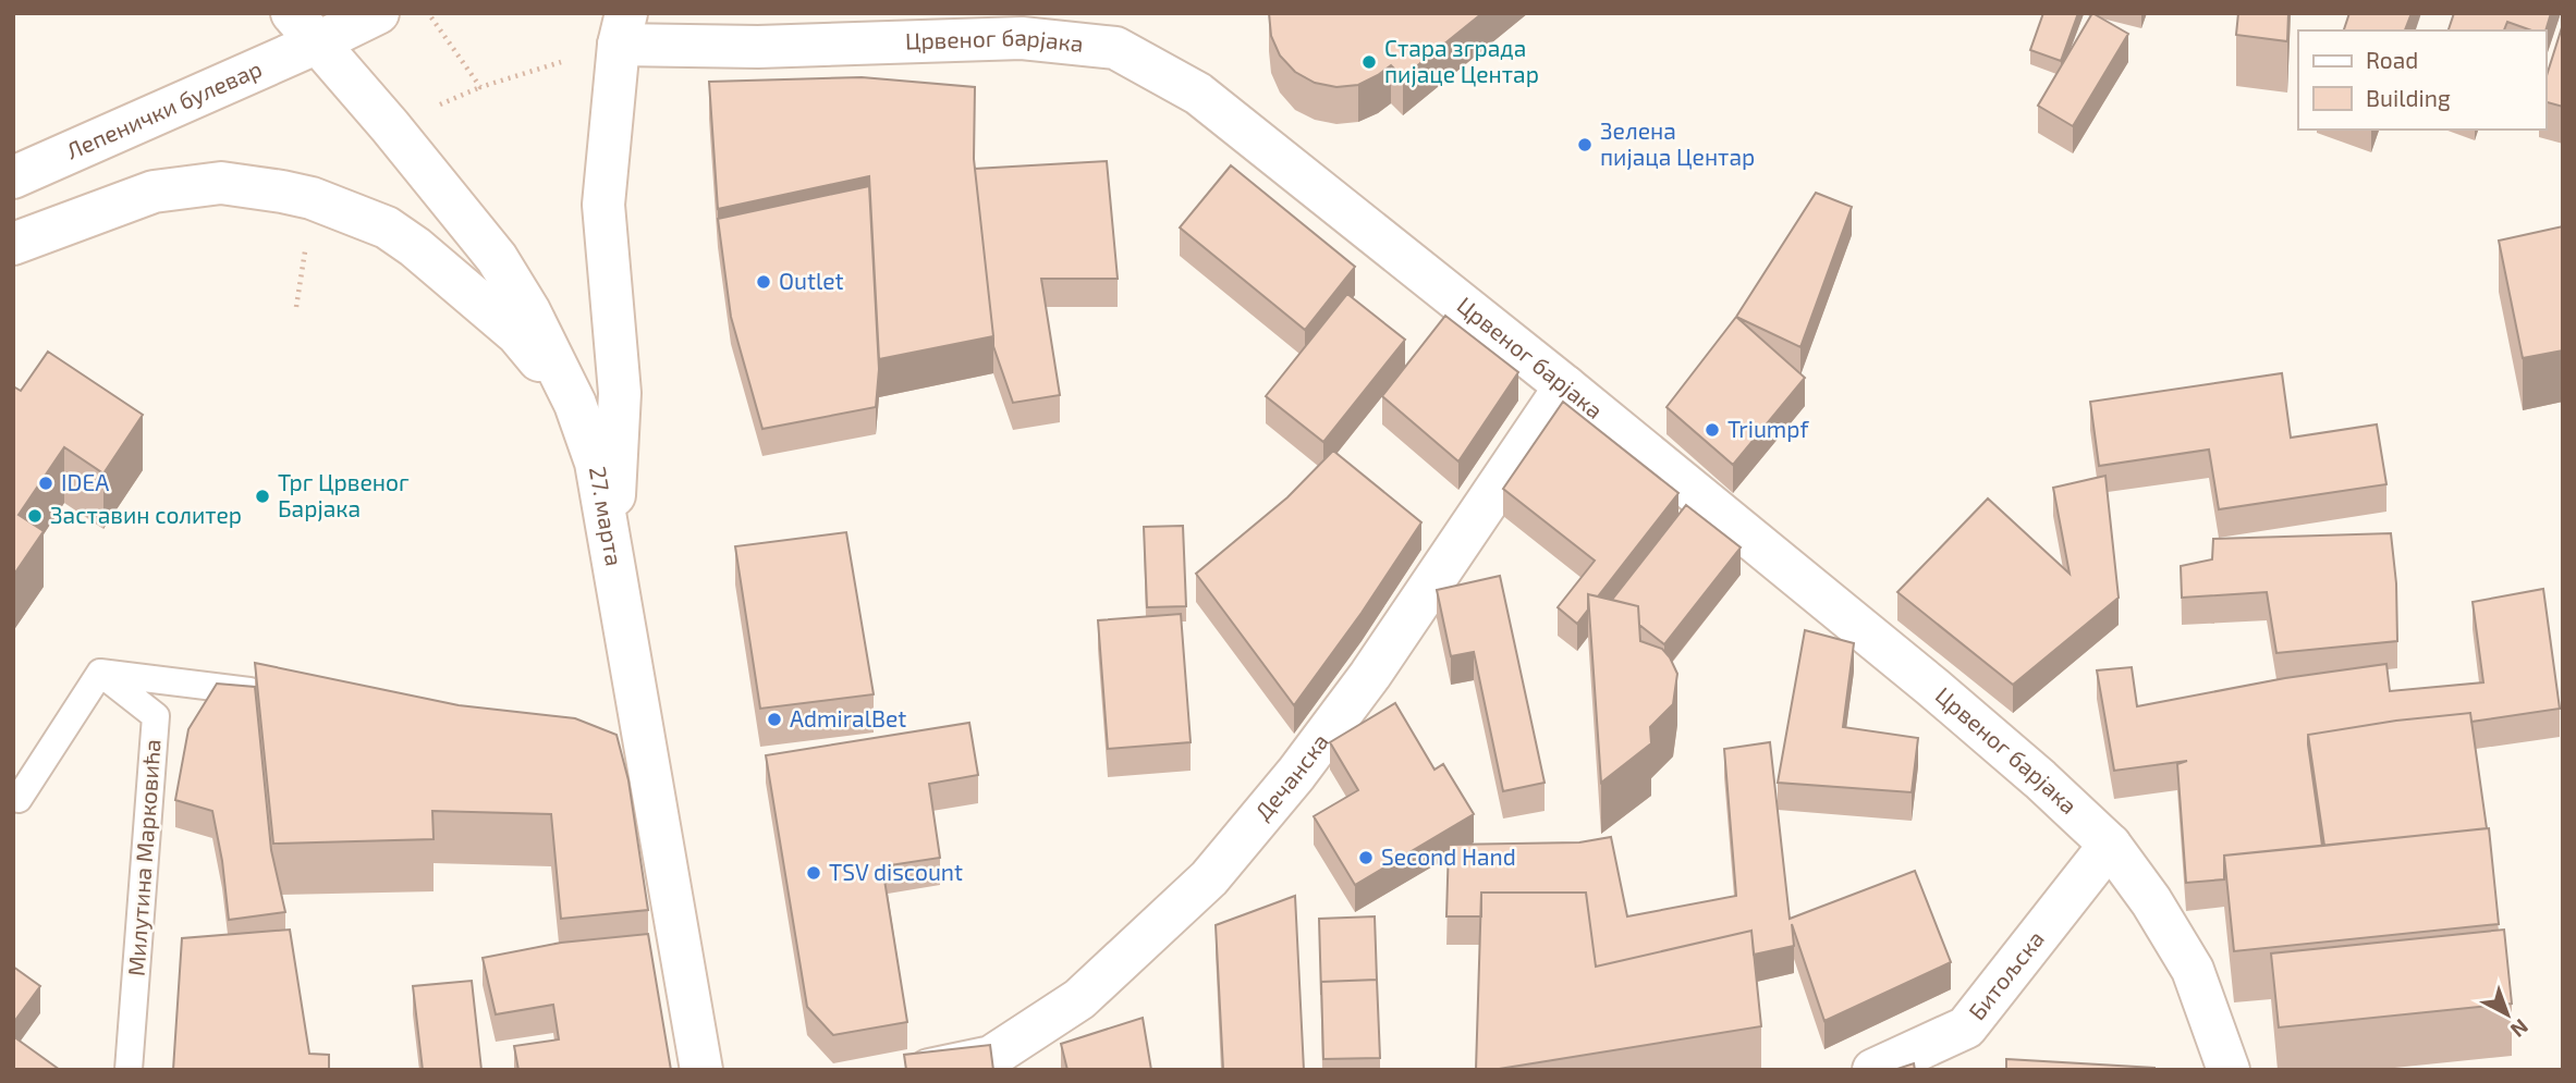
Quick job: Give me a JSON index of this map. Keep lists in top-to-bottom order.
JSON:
{
  "streets": {
    "street": [
      "Црвеног барјака",
      "Лепенички булевар",
      "27. марта",
      "Дечанска",
      "Битољска"
    ],
    "lane": ["Милутина Марковића"]
  },
  "crossings": [
    ["Црвеног барјака", "Дечанска"],
    ["Црвеног барјака", "Битољска"],
    ["Лепенички булевар", "27. марта"]
  ],
  "places": [
    "Стара зграда пијаце Центар",
    "Зелена пијаца Центар",
    "Outlet",
    "Triumpf",
    "IDEA",
    "Трг Црвеног Барјака",
    "Заставин солитер",
    "AdmiralBet",
    "Second Hand",
    "TSV discount"
  ],
  "legend": ["Road", "Building"],
  "north": "bottom right"
}
